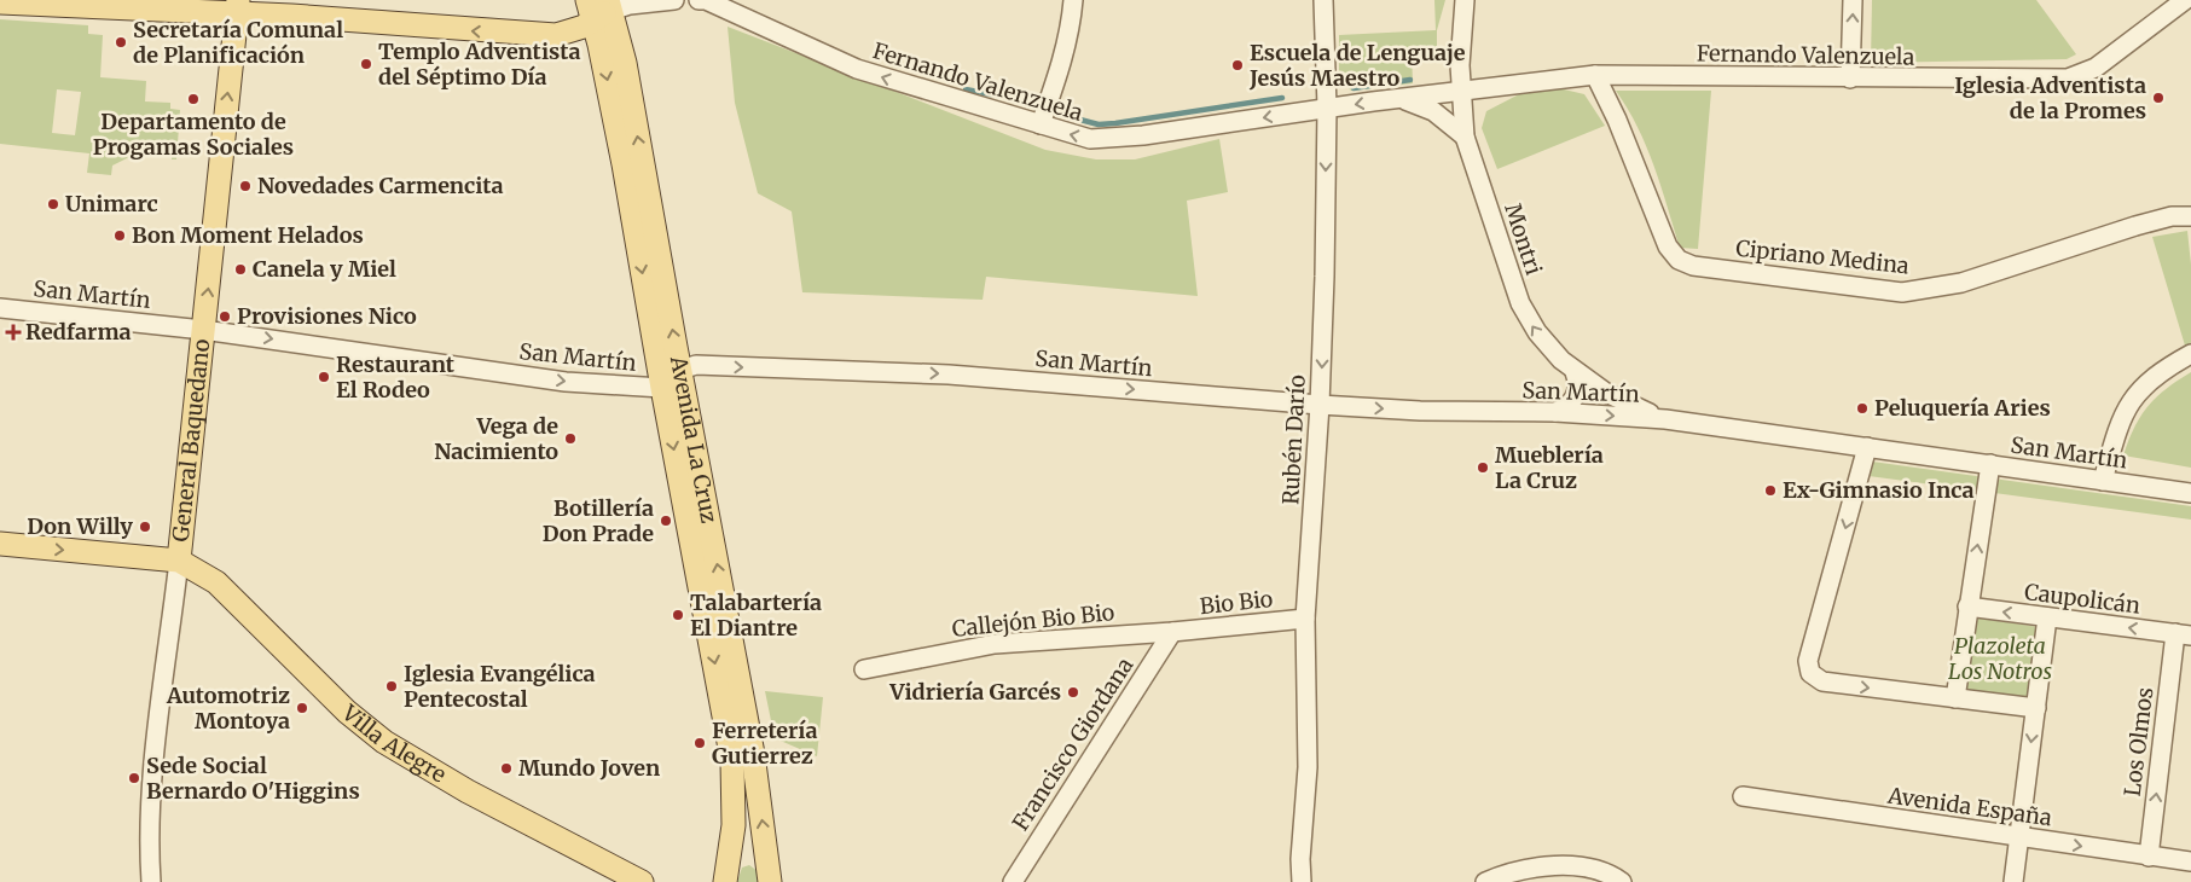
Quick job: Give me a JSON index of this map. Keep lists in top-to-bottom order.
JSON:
{
  "streets": {
    "main road": ["Avenida La Cruz", "General Baquedano", "Villa Alegre"],
    "street": [
      "Fernando Valenzuela",
      "Montri",
      "Cipriano Medina",
      "San Martín",
      "Rubén Darío",
      "Caupolicán",
      "Bio Bio",
      "Callejón Bio Bio",
      "Los Olmos",
      "Francisco Giordana",
      "Avenida España"
    ]
  },
  "crossings": [
    ["Fernando Valenzuela", "Montri"],
    ["Fernando Valenzuela", "Cipriano Medina"],
    ["Fernando Valenzuela", "Rubén Darío"],
    ["Montri", "San Martín"],
    ["San Martín", "Avenida La Cruz"],
    ["San Martín", "Rubén Darío"],
    ["San Martín", "General Baquedano"],
    ["Rubén Darío", "Bio Bio"],
    ["General Baquedano", "Villa Alegre"],
    ["Caupolicán", "Los Olmos"],
    ["Bio Bio", "Callejón Bio Bio"],
    ["Bio Bio", "Francisco Giordana"],
    ["Callejón Bio Bio", "Francisco Giordana"],
    ["Los Olmos", "Avenida España"]
  ],
  "one_way": [
    "Fernando Valenzuela",
    "Montri",
    "San Martín",
    "General Baquedano"
  ],
  "parks": ["Plazoleta Los Notros"],
  "places": {
    "other": [
      "Secretaría Comunal de Planificación",
      "Templo Adventista del Séptimo Día",
      "Escuela de Lenguaje Jesús Maestro",
      "Iglesia Adventista de la Promes",
      "Departamento de Progamas Sociales",
      "Novedades Carmencita",
      "Unimarc",
      "Bon Moment Helados",
      "Canela y Miel",
      "Provisiones Nico",
      "Restaurant El Rodeo",
      "Peluquería Aries",
      "Vega de Nacimiento",
      "Mueblería La Cruz",
      "Ex-Gimnasio Inca",
      "Botillería Don Prade",
      "Don Willy",
      "Talabartería El Diantre",
      "Iglesia Evangélica Pentecostal",
      "Vidriería Garcés",
      "Automotriz Montoya",
      "Ferretería Gutierrez",
      "Mundo Joven",
      "Sede Social Bernardo O'Higgins"
    ],
    "health": ["Redfarma"]
  }
}
